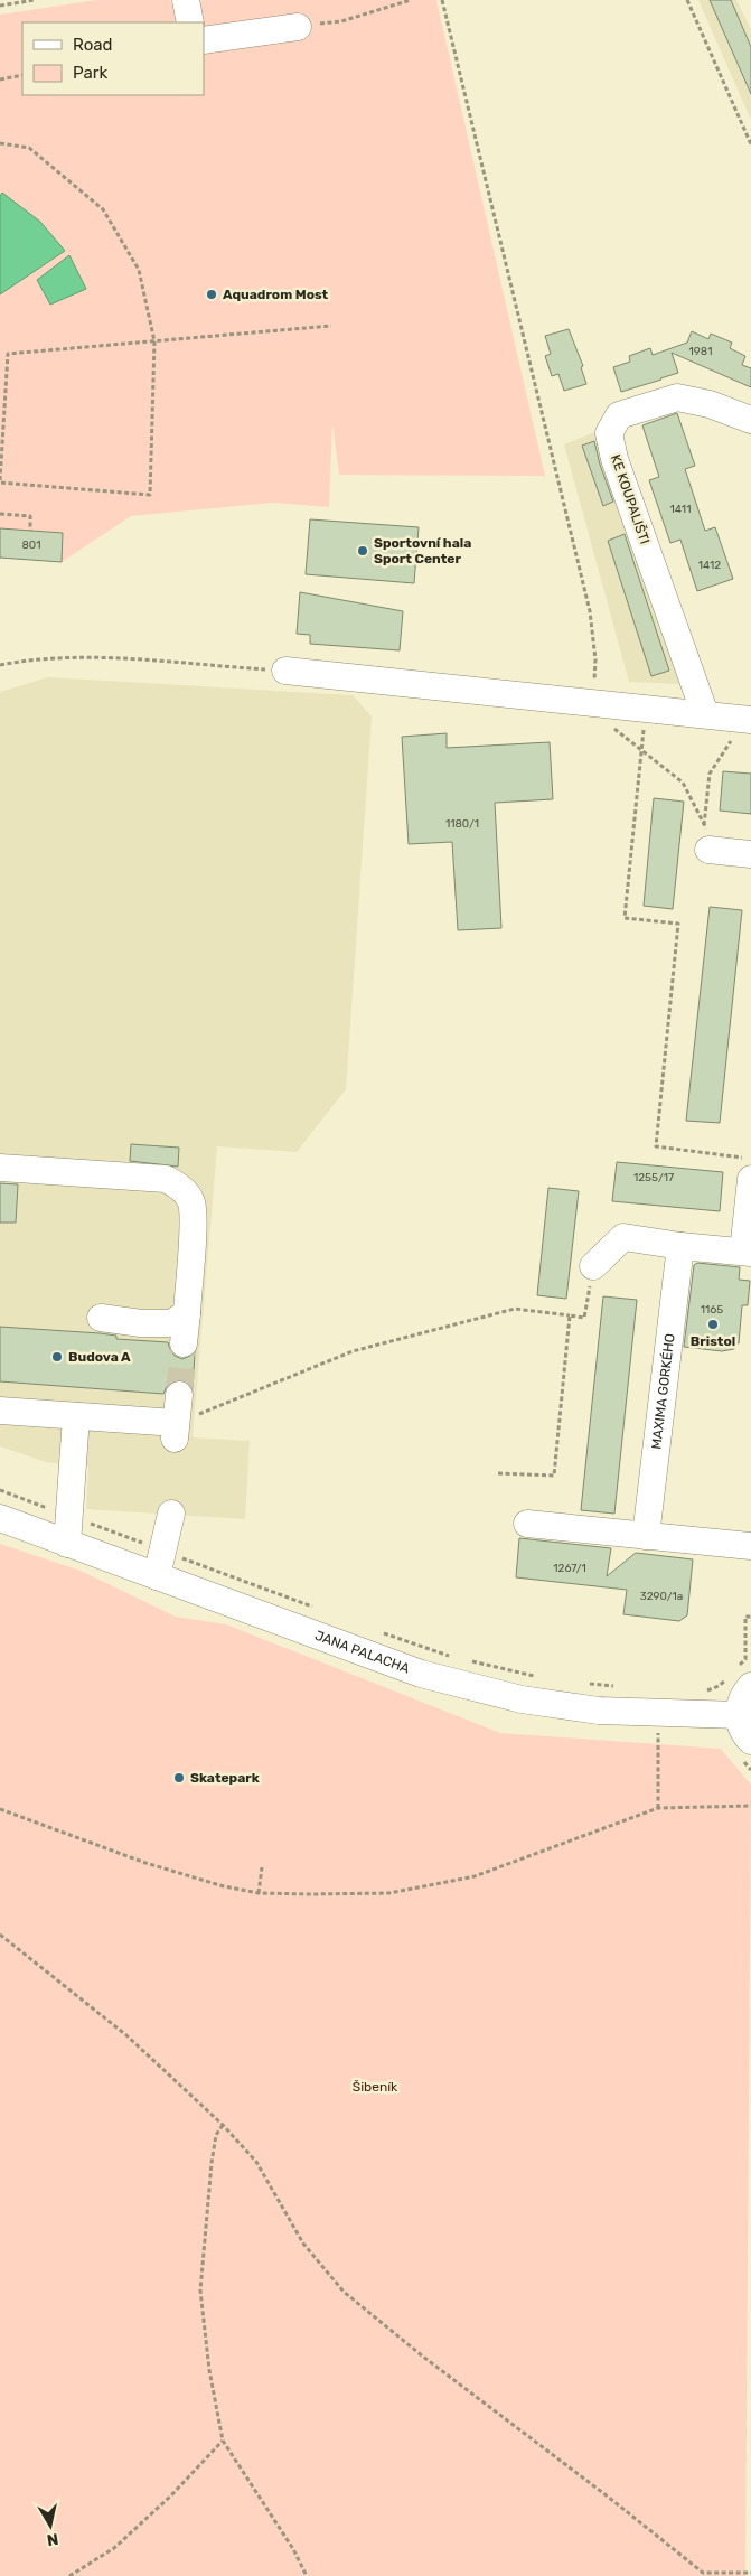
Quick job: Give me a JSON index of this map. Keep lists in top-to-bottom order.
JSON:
{
  "streets": {
    "street": ["KE KOUPALIŠTI", "MAXIMA GORKÉHO", "JANA PALACHA"]
  },
  "parks": ["Šibeník"],
  "places": [
    "Aquadrom Most",
    "Sportovní hala Sport Center",
    "Bristol",
    "Budova A",
    "Skatepark"
  ],
  "house_numbers": [
    "1981",
    "1411",
    "801",
    "1412",
    "1180/1",
    "1255/17",
    "1165",
    "1267/1",
    "3290/1a"
  ],
  "legend": ["Road", "Park"],
  "north": "bottom"
}
